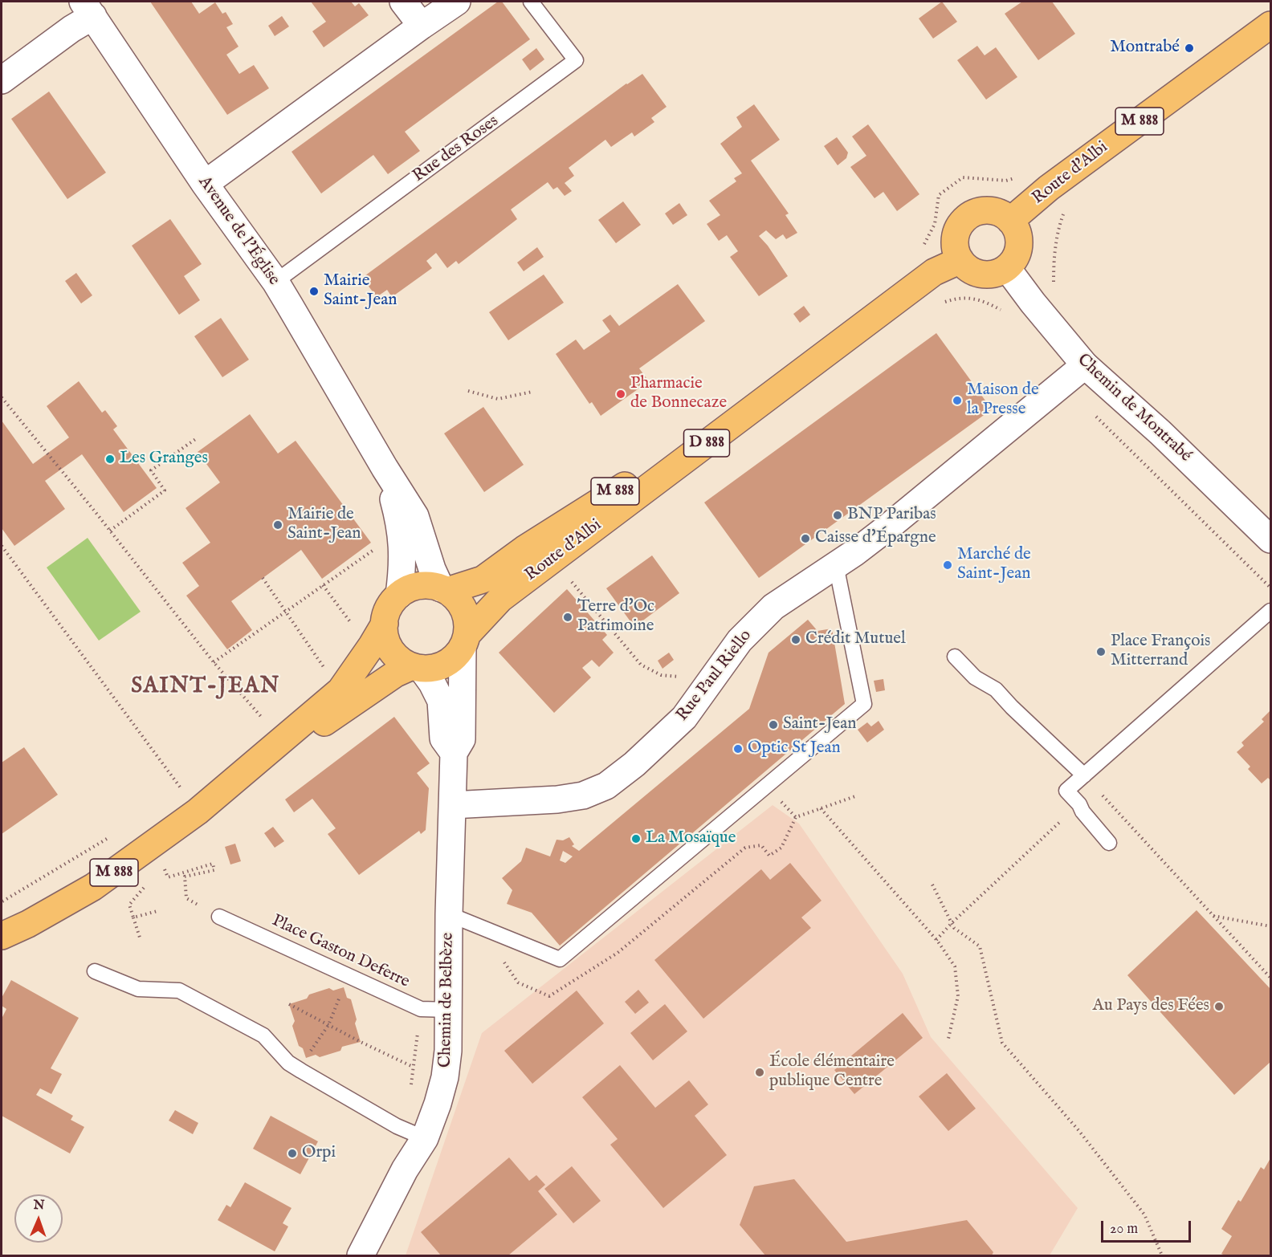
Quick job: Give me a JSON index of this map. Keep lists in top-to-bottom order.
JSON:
{
  "streets": {
    "main road": ["M 888", "Route d'Albi", "D 888"],
    "street": [
      "Avenue de l'Église",
      "Chemin de Montrabé",
      "Rue Paul Riello",
      "Chemin de Belbèze"
    ],
    "lane": ["Rue des Roses", "Place Gaston Deferre"]
  },
  "crossings": [
    ["M 888", "Route d'Albi"],
    ["M 888", "Avenue de l'Église"],
    ["M 888", "Chemin de Belbèze"],
    ["Rue des Roses", "Avenue de l'Église"],
    ["Route d'Albi", "Avenue de l'Église"],
    ["Route d'Albi", "Chemin de Montrabé"],
    ["Route d'Albi", "Chemin de Belbèze"],
    ["Avenue de l'Église", "Chemin de Belbèze"],
    ["Chemin de Montrabé", "Rue Paul Riello"],
    ["Rue Paul Riello", "Chemin de Belbèze"],
    ["Place Gaston Deferre", "Chemin de Belbèze"]
  ],
  "districts": ["SAINT-JEAN"],
  "places": [
    "Montrabé",
    "Mairie Saint-Jean",
    "Pharmacie de Bonnecaze",
    "Maison de la Presse",
    "Les Granges",
    "BNP Paribas",
    "Mairie de Saint-Jean",
    "Caisse d'Épargne",
    "Marché de Saint-Jean",
    "Terre d'Oc Patrimoine",
    "Crédit Mutuel",
    "Place François Mitterrand",
    "Saint-Jean",
    "Optic St Jean",
    "La Mosaïque",
    "Au Pays des Fées",
    "École élémentaire publique Centre",
    "Orpi"
  ],
  "scale_bar": "20 m",
  "north": "top"
}
